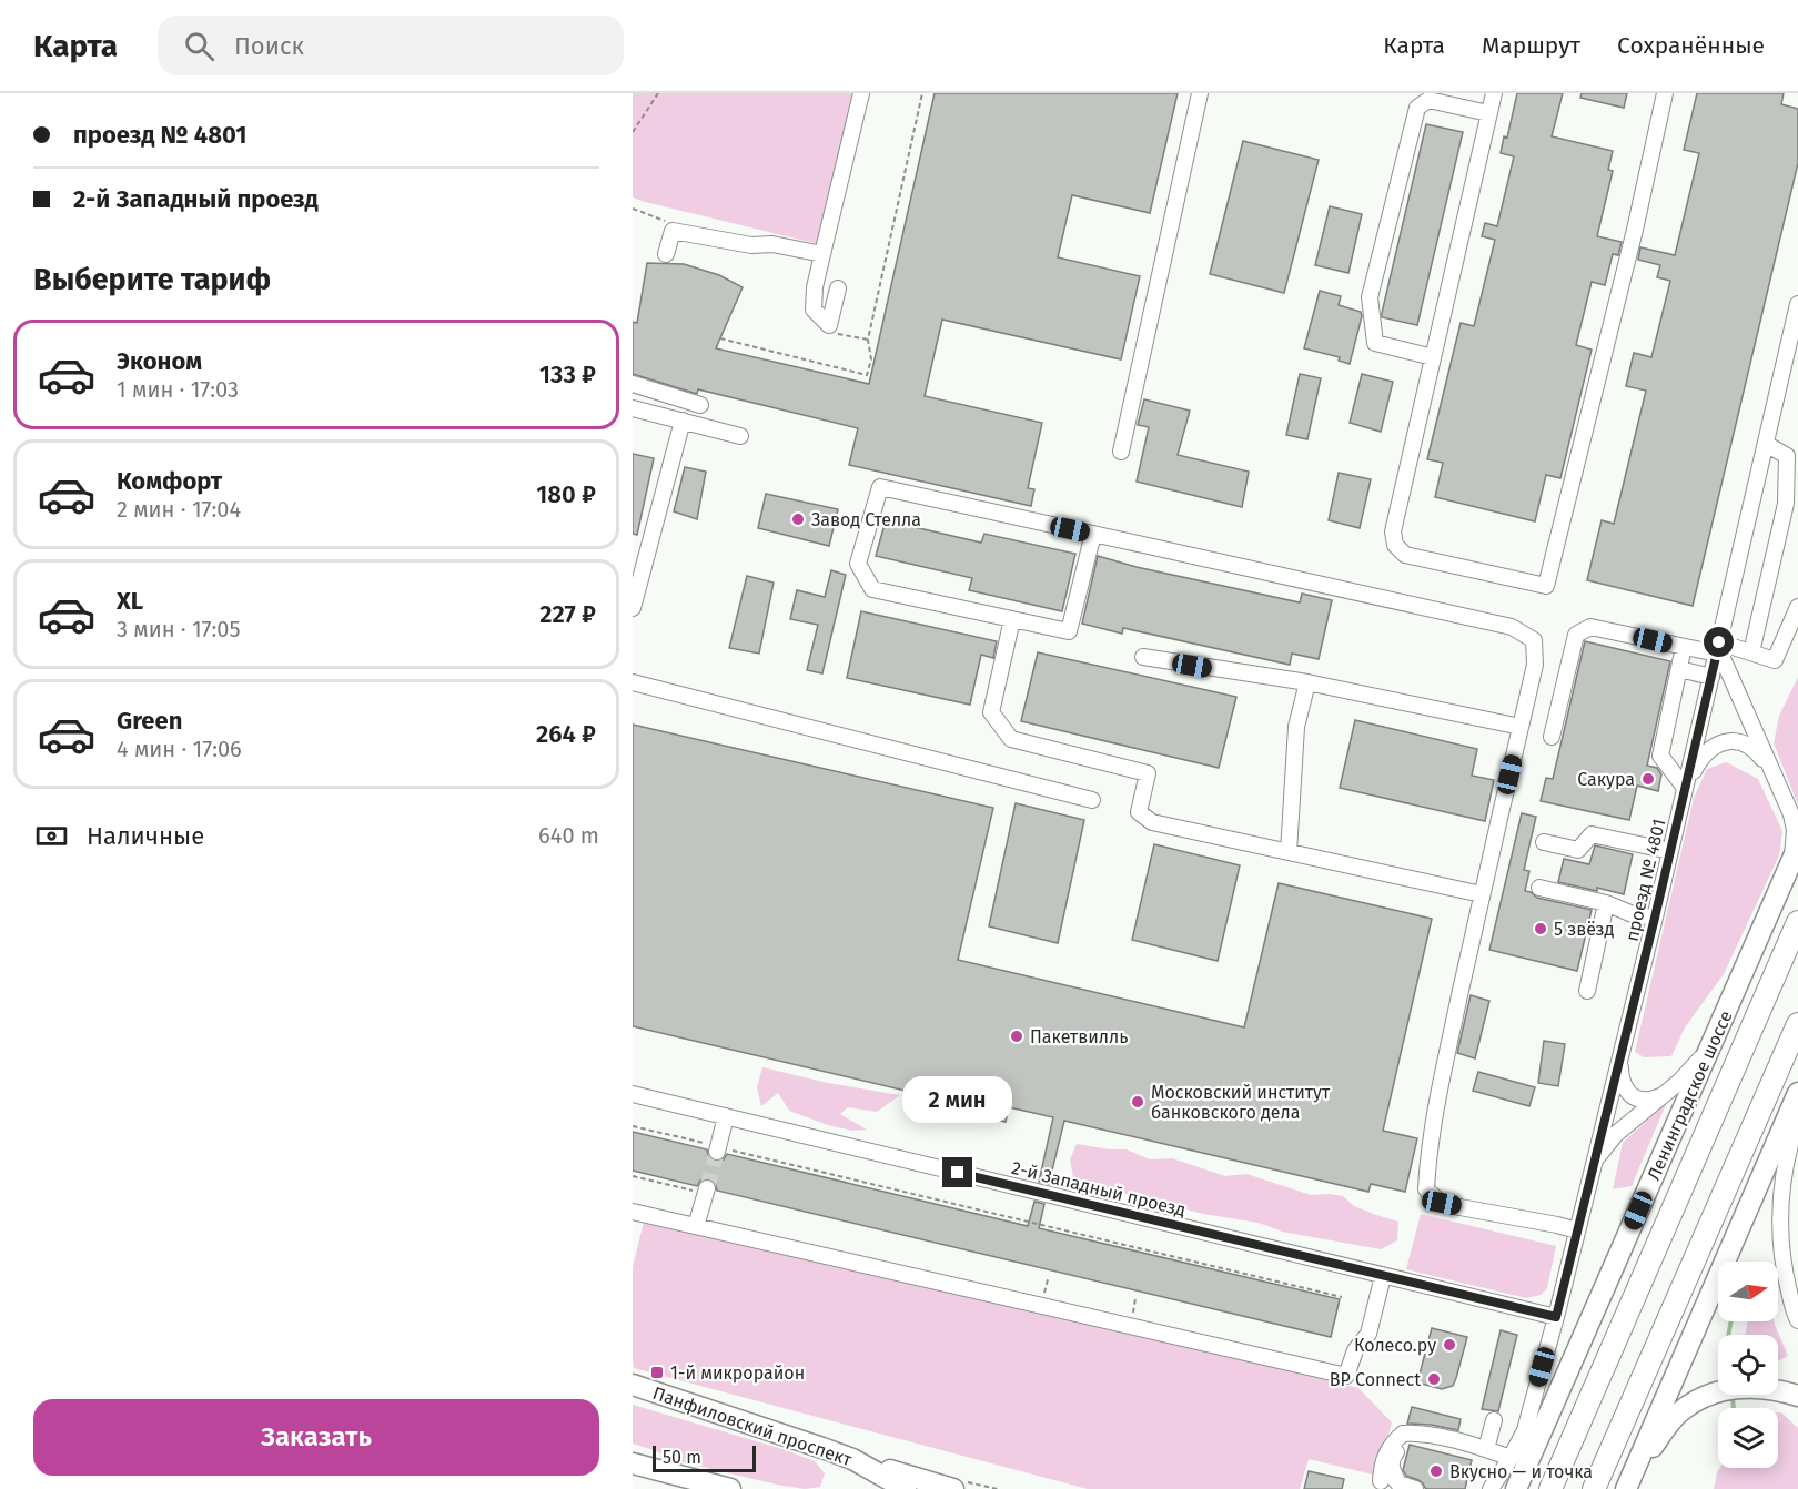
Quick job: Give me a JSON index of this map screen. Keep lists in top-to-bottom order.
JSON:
{
  "streets": {
    "highway": ["Ленинградское шоссе"],
    "main road": ["Панфиловский проспект"],
    "street": ["проезд № 4801", "2-й Западный проезд"]
  },
  "crossings": [
    ["проезд № 4801", "Ленинградское шоссе"],
    ["проезд № 4801", "2-й Западный проезд"]
  ],
  "places": {
    "other": [
      "Завод Стелла",
      "Сакура",
      "5 звёзд",
      "Пакетвилль",
      "Московский институт банковского дела",
      "Колесо.ру",
      "ВР Connect",
      "Вкусно — и точка"
    ],
    "transit": ["1-й микрорайон"]
  },
  "scale_bar": "50 m",
  "north": "right",
  "page": {
    "header": "Карта",
    "search": "Поиск",
    "nav": ["Карта", "Маршрут", "Сохранённые"],
    "banner": ["проезд № 4801", "2-й Западный проезд"],
    "heading": "Выберите тариф",
    "list": [
      {
        "name": "Эконом",
        "note": "1 мин · 17:03",
        "value": "133 ₽"
      },
      {
        "name": "Комфорт",
        "note": "2 мин · 17:04",
        "value": "180 ₽"
      },
      {
        "name": "XL",
        "note": "3 мин · 17:05",
        "value": "227 ₽"
      },
      {
        "name": "Green",
        "note": "4 мин · 17:06",
        "value": "264 ₽"
      }
    ],
    "pay": ["Наличные", "640 m"],
    "bubble": "2 мин",
    "buttons": "Заказать",
    "scale": "50 m"
  }
}
